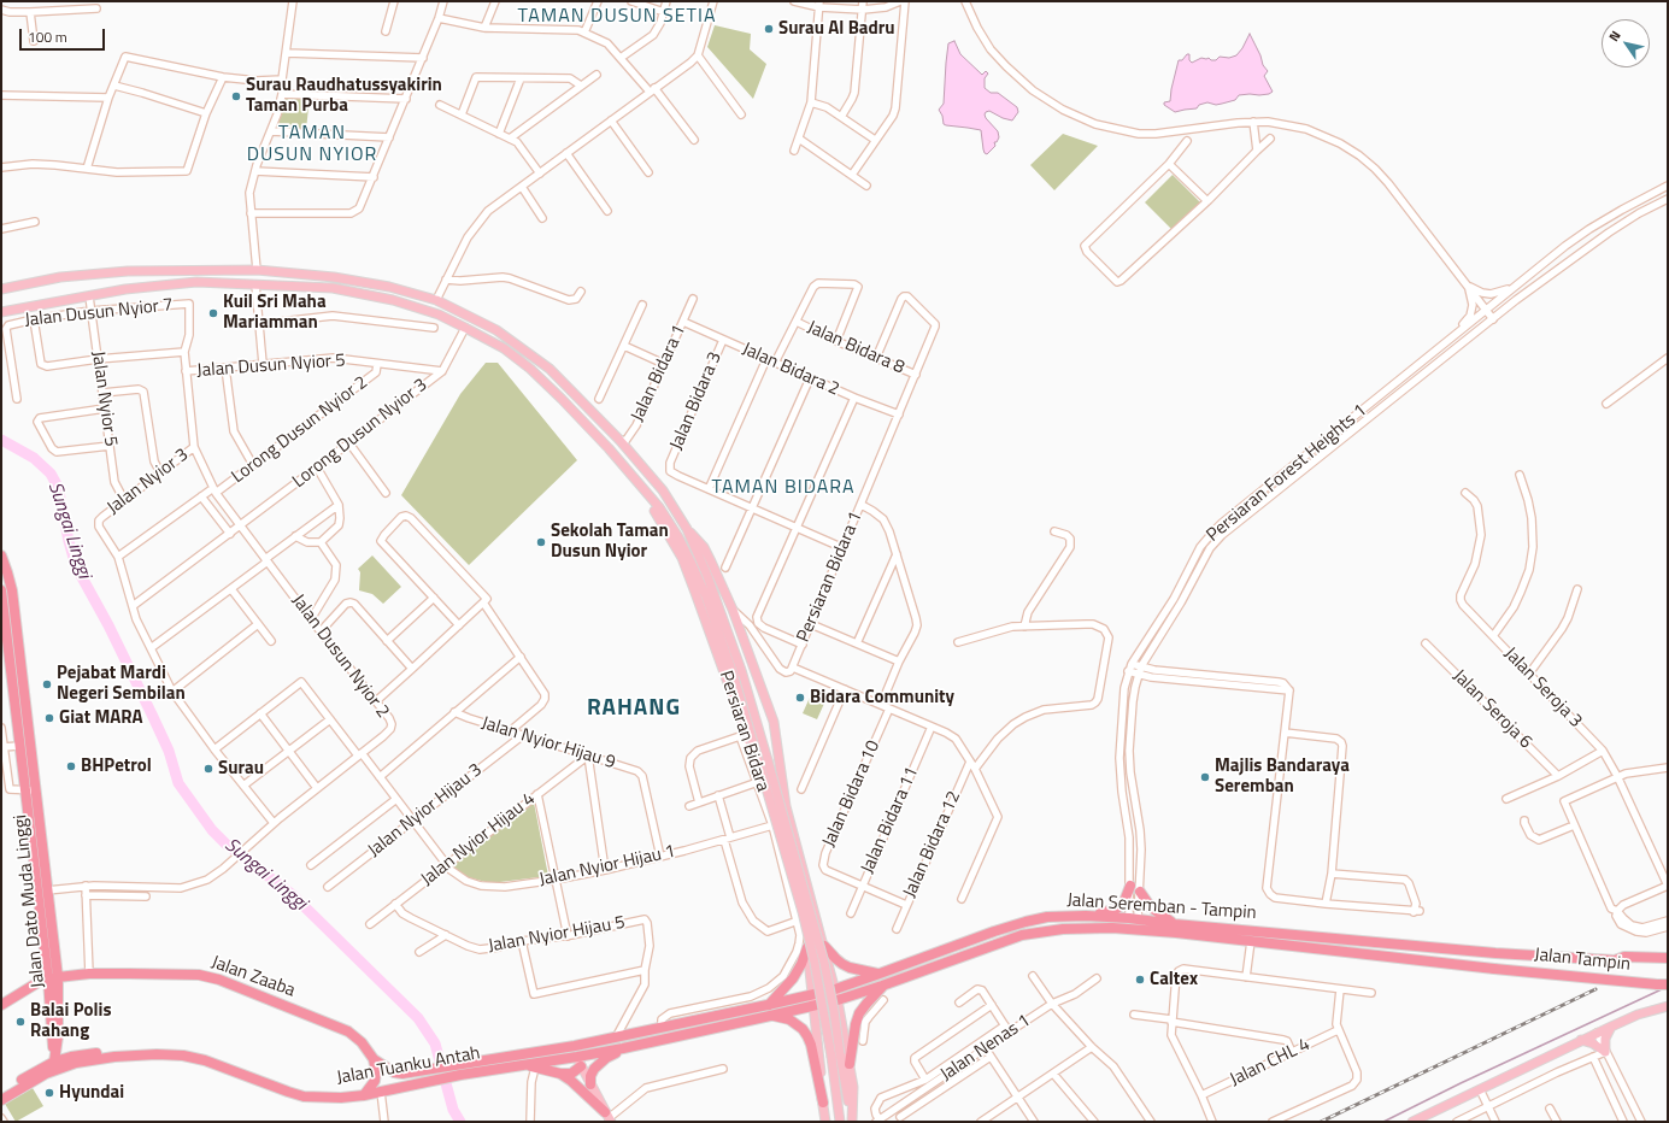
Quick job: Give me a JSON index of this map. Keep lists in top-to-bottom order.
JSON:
{
  "streets": {
    "highway": [
      "Jalan Dato Muda Linggi",
      "Jalan Seremban - Tampin",
      "Jalan Tampin",
      "Jalan Zaaba",
      "Jalan Tuanku Antah"
    ],
    "main road": ["Persiaran Bidara"],
    "street": [
      "Jalan Dusun Nyior 7",
      "Jalan Bidara 8",
      "Jalan Dusun Nyior 5",
      "Jalan Bidara 2",
      "Jalan Bidara 1",
      "Jalan Nyior 5",
      "Jalan Bidara 3",
      "Lorong Dusun Nyior 2",
      "Lorong Dusun Nyior 3",
      "Persiaran Forest Heights 1",
      "Jalan Nyior 3",
      "Persiaran Bidara 1",
      "Jalan Dusun Nyior 2",
      "Jalan Seroja 3",
      "Jalan Seroja 6",
      "Jalan Nyior Hijau 9",
      "Jalan Bidara 10",
      "Jalan Nyior Hijau 3",
      "Jalan Bidara 11",
      "Jalan Nyior Hijau 4",
      "Jalan Bidara 12",
      "Jalan Nyior Hijau 1",
      "Jalan Nyior Hijau 5",
      "Jalan Nenas 1",
      "Jalan CHL 4"
    ]
  },
  "crossings": [
    ["Jalan Dusun Nyior 7", "Jalan Nyior 5"],
    ["Jalan Dusun Nyior 7", "Jalan Dusun Nyior 2"],
    ["Jalan Bidara 8", "Persiaran Bidara 1"],
    ["Jalan Dusun Nyior 5", "Lorong Dusun Nyior 2"],
    ["Jalan Dusun Nyior 5", "Lorong Dusun Nyior 3"],
    ["Jalan Dusun Nyior 5", "Jalan Dusun Nyior 2"],
    ["Jalan Bidara 2", "Jalan Bidara 1"],
    ["Jalan Bidara 2", "Jalan Bidara 3"],
    ["Jalan Bidara 2", "Persiaran Bidara 1"],
    ["Jalan Nyior 5", "Jalan Nyior 3"],
    ["Lorong Dusun Nyior 2", "Jalan Nyior 3"],
    ["Lorong Dusun Nyior 2", "Jalan Dusun Nyior 2"],
    ["Lorong Dusun Nyior 3", "Jalan Dusun Nyior 2"],
    ["Persiaran Forest Heights 1", "Jalan Seremban - Tampin"],
    ["Jalan Nyior 3", "Jalan Dusun Nyior 2"],
    ["Jalan Dusun Nyior 2", "Jalan Nyior Hijau 1"],
    ["Jalan Dusun Nyior 2", "Jalan Dato Muda Linggi"],
    ["Persiaran Bidara", "Jalan Seremban - Tampin"],
    ["Persiaran Bidara", "Jalan Tuanku Antah"],
    ["Jalan Nyior Hijau 9", "Jalan Nyior Hijau 3"],
    ["Jalan Nyior Hijau 9", "Jalan Nyior Hijau 4"],
    ["Jalan Nyior Hijau 9", "Jalan Nyior Hijau 1"],
    ["Jalan Bidara 10", "Jalan Bidara 11"],
    ["Jalan Nyior Hijau 3", "Jalan Nyior Hijau 1"],
    ["Jalan Nyior Hijau 4", "Jalan Nyior Hijau 1"],
    ["Jalan Nyior Hijau 4", "Jalan Nyior Hijau 5"],
    ["Jalan Dato Muda Linggi", "Jalan Zaaba"],
    ["Jalan Seremban - Tampin", "Jalan Tampin"],
    ["Jalan Seremban - Tampin", "Jalan Tuanku Antah"],
    ["Jalan Zaaba", "Jalan Tuanku Antah"]
  ],
  "districts": [
    "TAMAN DUSUN SETIA",
    "TAMAN DUSUN NYIOR",
    "TAMAN BIDARA",
    "RAHANG"
  ],
  "water": ["Sungai Linggi"],
  "places": [
    "Surau Al Badru",
    "Surau Raudhatussyakirin Taman Purba",
    "Kuil Sri Maha Mariamman",
    "Sekolah Taman Dusun Nyior",
    "Pejabat Mardi Negeri Sembilan",
    "Bidara Community",
    "Giat MARA",
    "BHPetrol",
    "Surau",
    "Majlis Bandaraya Seremban",
    "Caltex",
    "Balai Polis Rahang",
    "Hyundai"
  ],
  "scale_bar": "100 m",
  "north": "top left"
}
